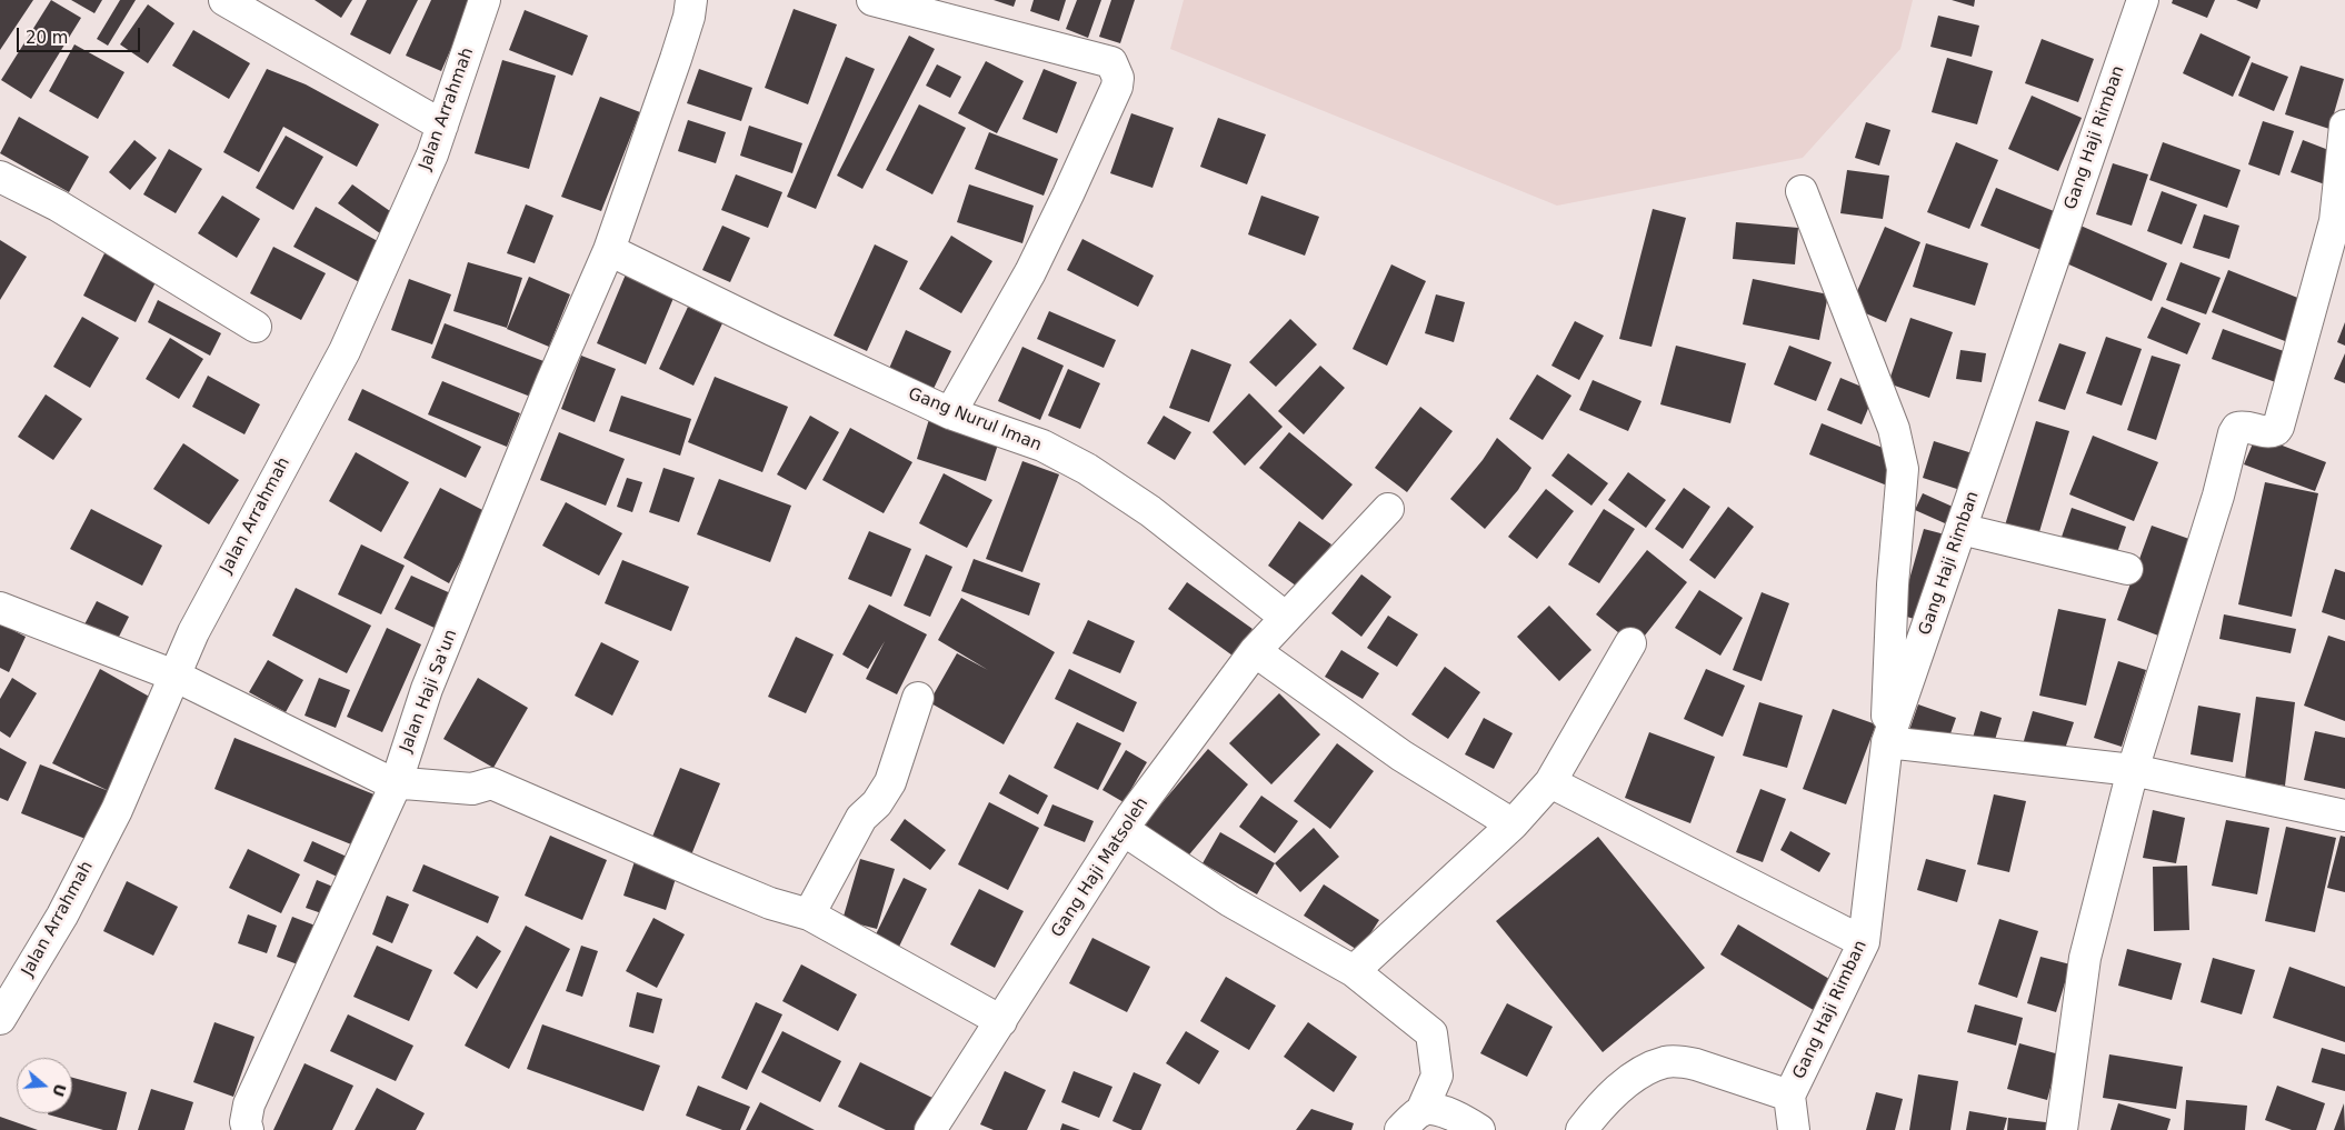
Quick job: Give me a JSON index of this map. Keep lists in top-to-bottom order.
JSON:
{
  "streets": {
    "street": [
      "Jalan Arrahmah",
      "Gang Haji Rimban",
      "Gang Nurul Iman",
      "Jalan Haji Sa'un",
      "Gang Haji Matsoleh"
    ]
  },
  "crossings": [
    ["Gang Nurul Iman", "Jalan Haji Sa'un"],
    ["Gang Nurul Iman", "Gang Haji Matsoleh"]
  ],
  "scale_bar": "20 m",
  "north": "right"
}
